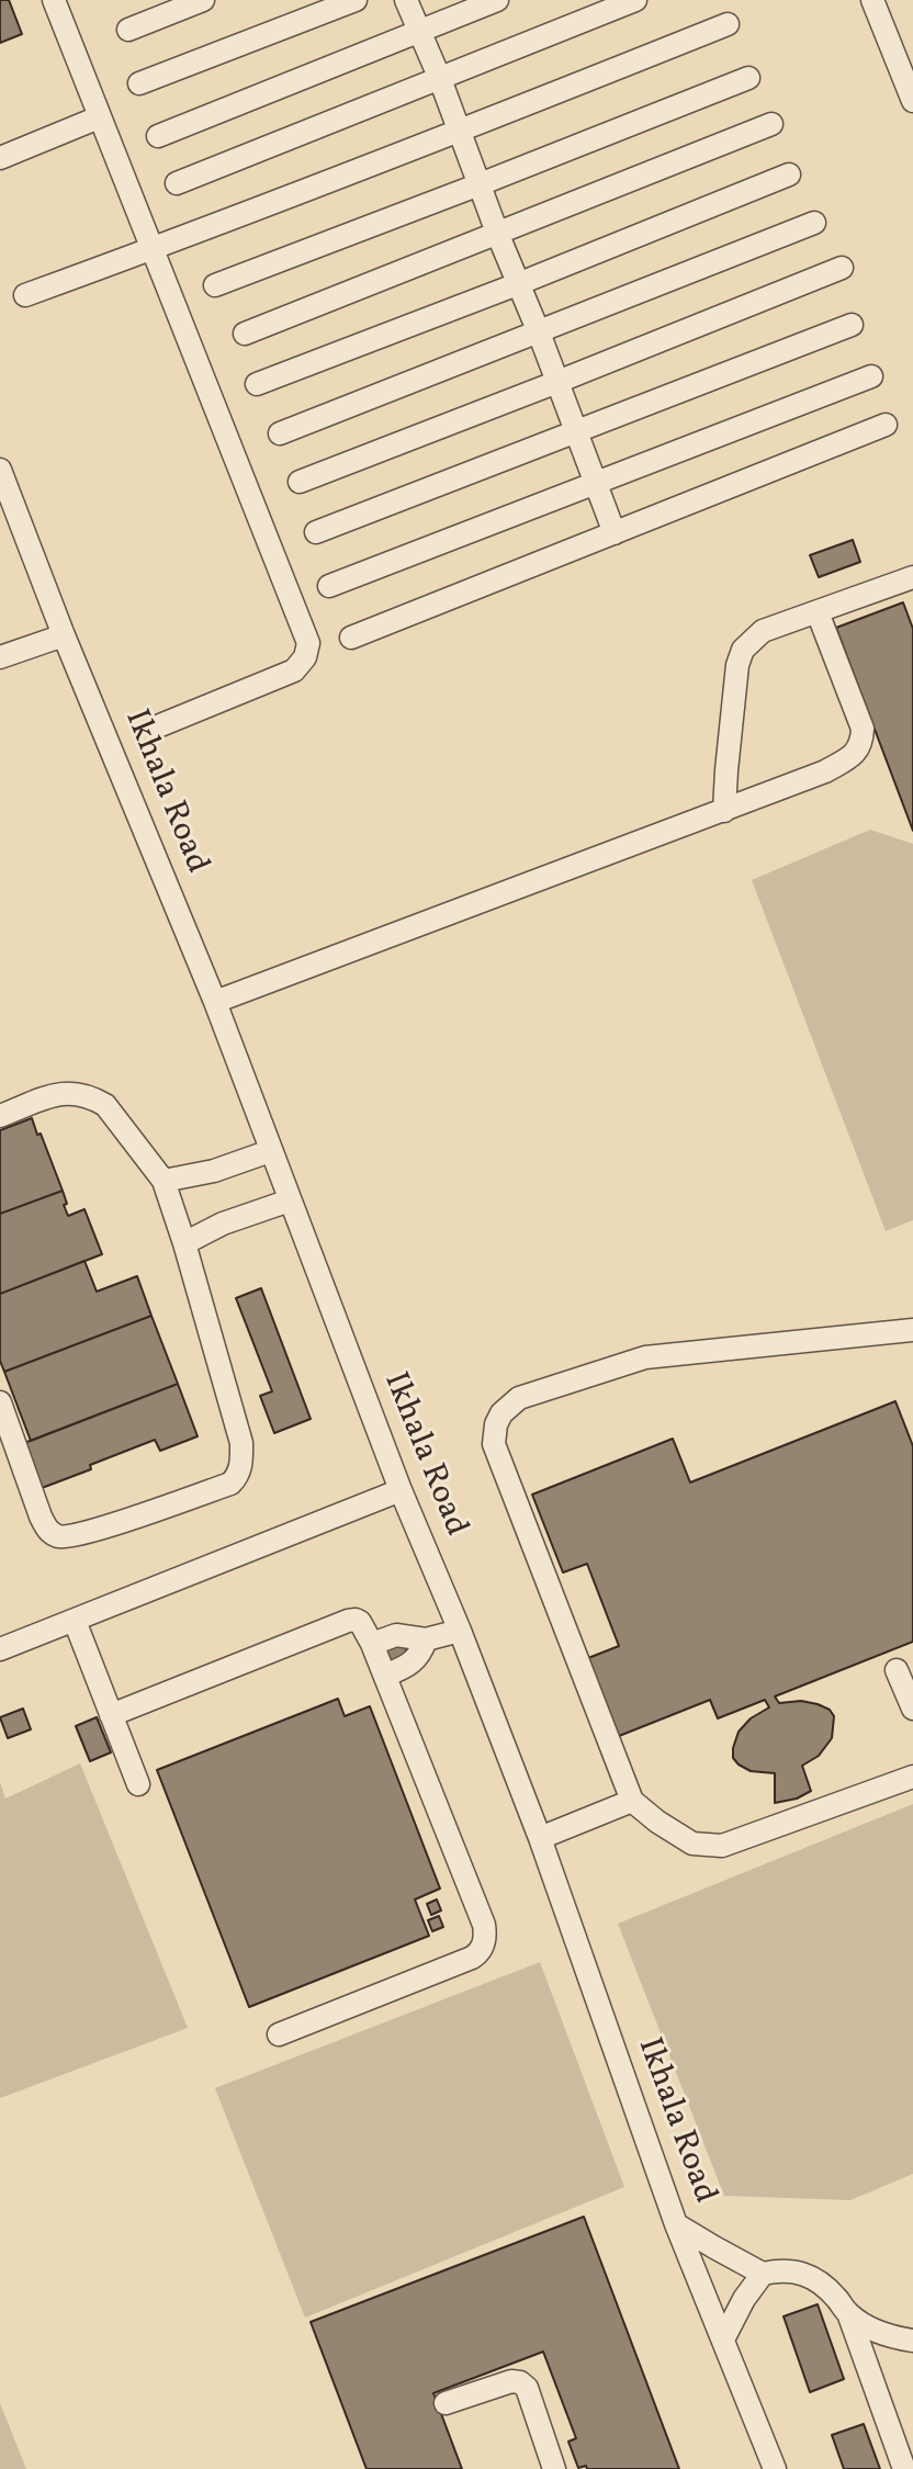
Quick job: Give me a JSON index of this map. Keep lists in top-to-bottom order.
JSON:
{
  "streets": {
    "street": ["Ikhala Road"]
  }
}
